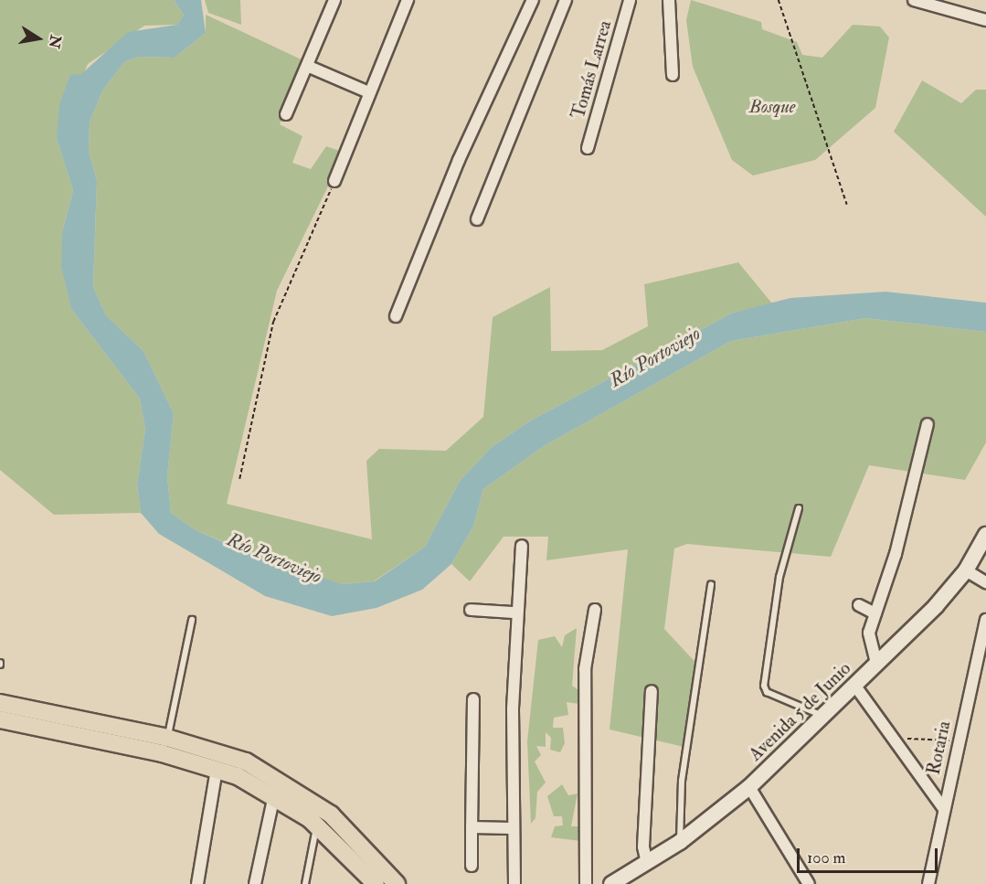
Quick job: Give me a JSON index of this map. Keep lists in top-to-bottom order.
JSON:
{
  "streets": {
    "street": ["Tomás Larrea", "Avenida 5 de Junio", "Rotaria"]
  },
  "water": ["Río Portoviejo"],
  "parks": ["Bosque"],
  "scale_bar": "100 m",
  "north": "right"
}
